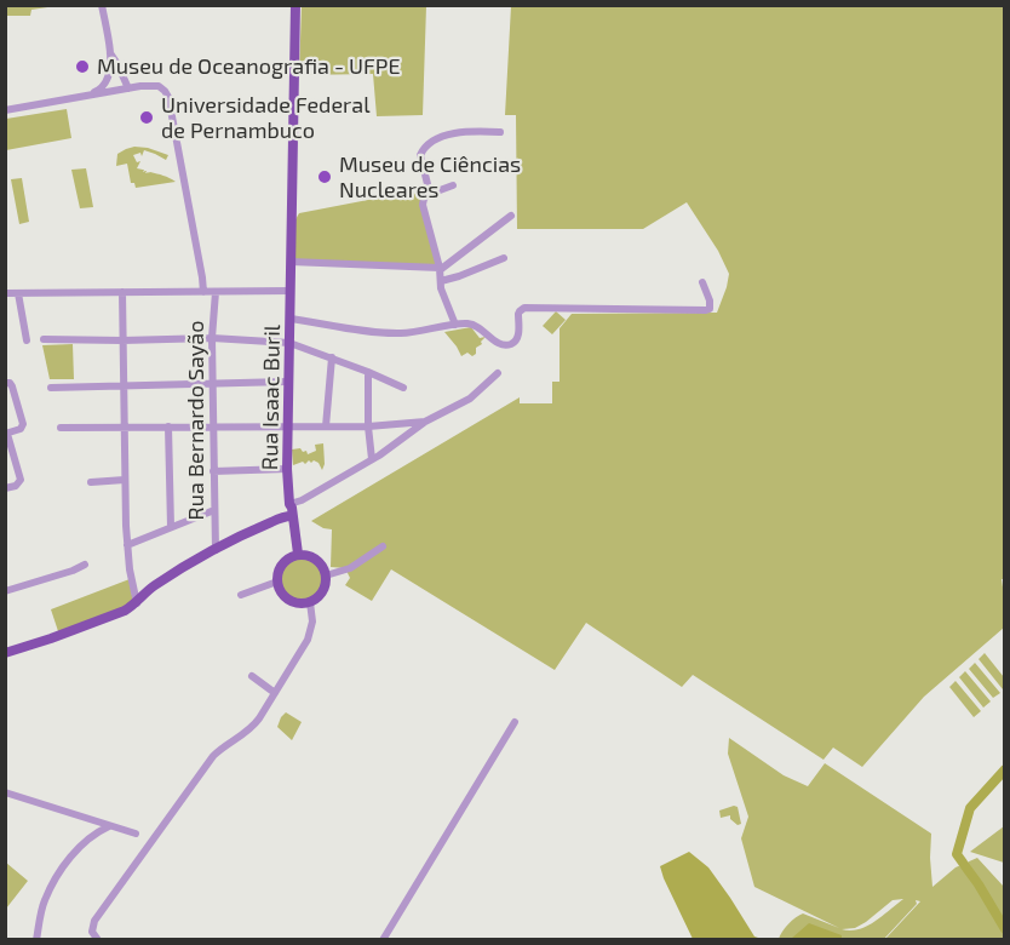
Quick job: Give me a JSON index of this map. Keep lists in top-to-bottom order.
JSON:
{
  "streets": {
    "main road": ["Rua Isaac Buril"],
    "street": ["Rua Bernardo Sayão"]
  },
  "places": ["Museu de Oceanografia - UFPE", "Universidade Federal de Pernambuco", "Museu de Ciências Nucleares"]
}
